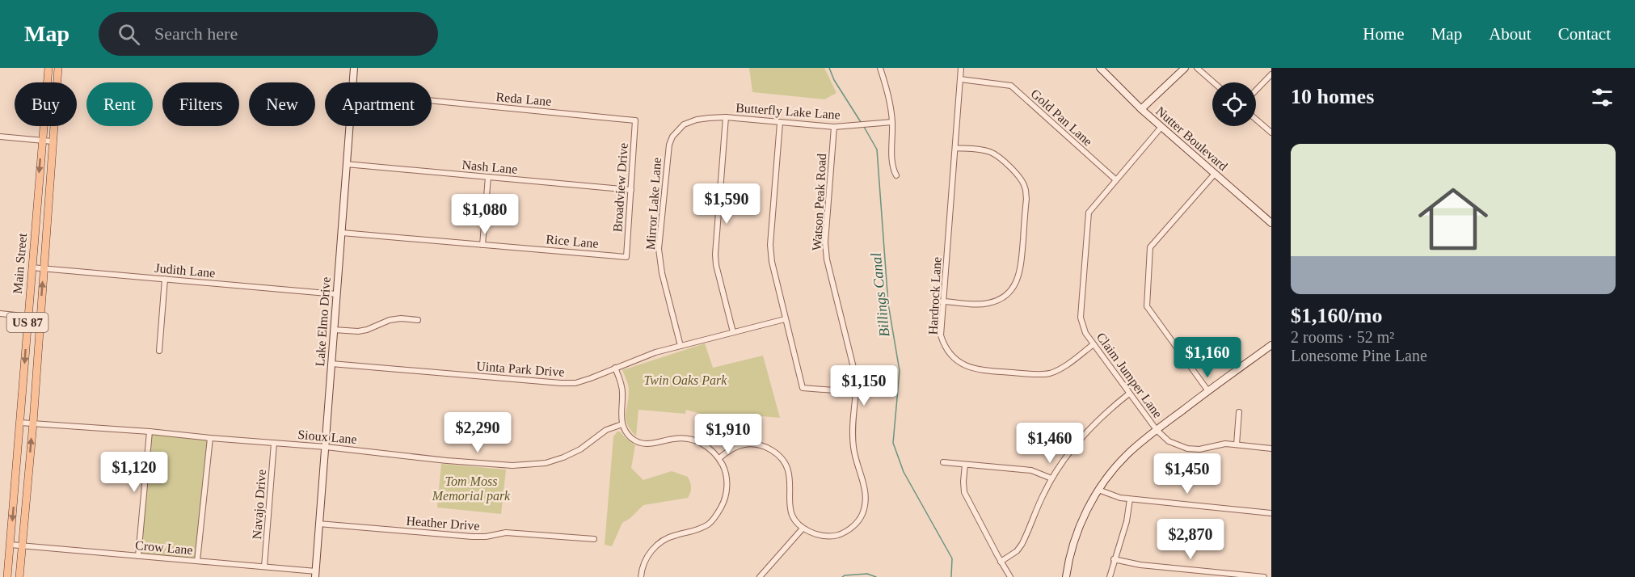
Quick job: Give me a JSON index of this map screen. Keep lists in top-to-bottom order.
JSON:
{
  "streets": {
    "main road": ["Main Street", "US 87"],
    "street": [
      "Reda Lane",
      "Butterfly Lake Lane",
      "Gold Pan Lane",
      "Nutter Boulevard",
      "Nash Lane",
      "Broadview Drive",
      "Watson Peak Road",
      "Mirror Lake Lane",
      "Rice Lane",
      "Judith Lane",
      "Hardrock Lane",
      "Lake Elmo Drive",
      "Uinta Park Drive",
      "Claim Jumper Lane",
      "Sioux Lane",
      "Navajo Drive",
      "Heather Drive",
      "Crow Lane"
    ]
  },
  "crossings": [
    ["Reda Lane", "Broadview Drive"],
    ["Butterfly Lake Lane", "Watson Peak Road"],
    ["Butterfly Lake Lane", "Mirror Lake Lane"],
    ["Gold Pan Lane", "Hardrock Lane"],
    ["Gold Pan Lane", "Claim Jumper Lane"],
    ["Nutter Boulevard", "Claim Jumper Lane"],
    ["Nash Lane", "Broadview Drive"],
    ["Nash Lane", "Lake Elmo Drive"],
    ["Broadview Drive", "Rice Lane"],
    ["Mirror Lake Lane", "Uinta Park Drive"],
    ["Rice Lane", "Lake Elmo Drive"],
    ["Main Street", "Judith Lane"],
    ["Main Street", "Sioux Lane"],
    ["Main Street", "Crow Lane"],
    ["Judith Lane", "Lake Elmo Drive"],
    ["Hardrock Lane", "Claim Jumper Lane"],
    ["Lake Elmo Drive", "Uinta Park Drive"],
    ["Lake Elmo Drive", "Sioux Lane"],
    ["Lake Elmo Drive", "Heather Drive"],
    ["Lake Elmo Drive", "Crow Lane"],
    ["Sioux Lane", "Navajo Drive"],
    ["Navajo Drive", "Crow Lane"]
  ],
  "water": ["Billings Canal"],
  "parks": ["Twin Oaks Park", "Tom Moss Memorial park"],
  "page": {
    "header": "Map",
    "search": "Search here",
    "nav": [
      "Home",
      "Map",
      "About",
      "Contact"
    ],
    "heading": "10 homes",
    "chip": [
      "Buy",
      "Rent",
      "Filters",
      "New",
      "Apartment"
    ],
    "list": [
      {
        "name": "$1,160/mo",
        "note": "2 rooms · 52 m² · Lonesome Pine Lane"
      }
    ],
    "price": [
      "$1,590",
      "$1,080",
      "$1,160",
      "$1,150",
      "$2,290",
      "$1,910",
      "$1,460",
      "$1,120",
      "$1,450",
      "$2,870"
    ]
  }
}
